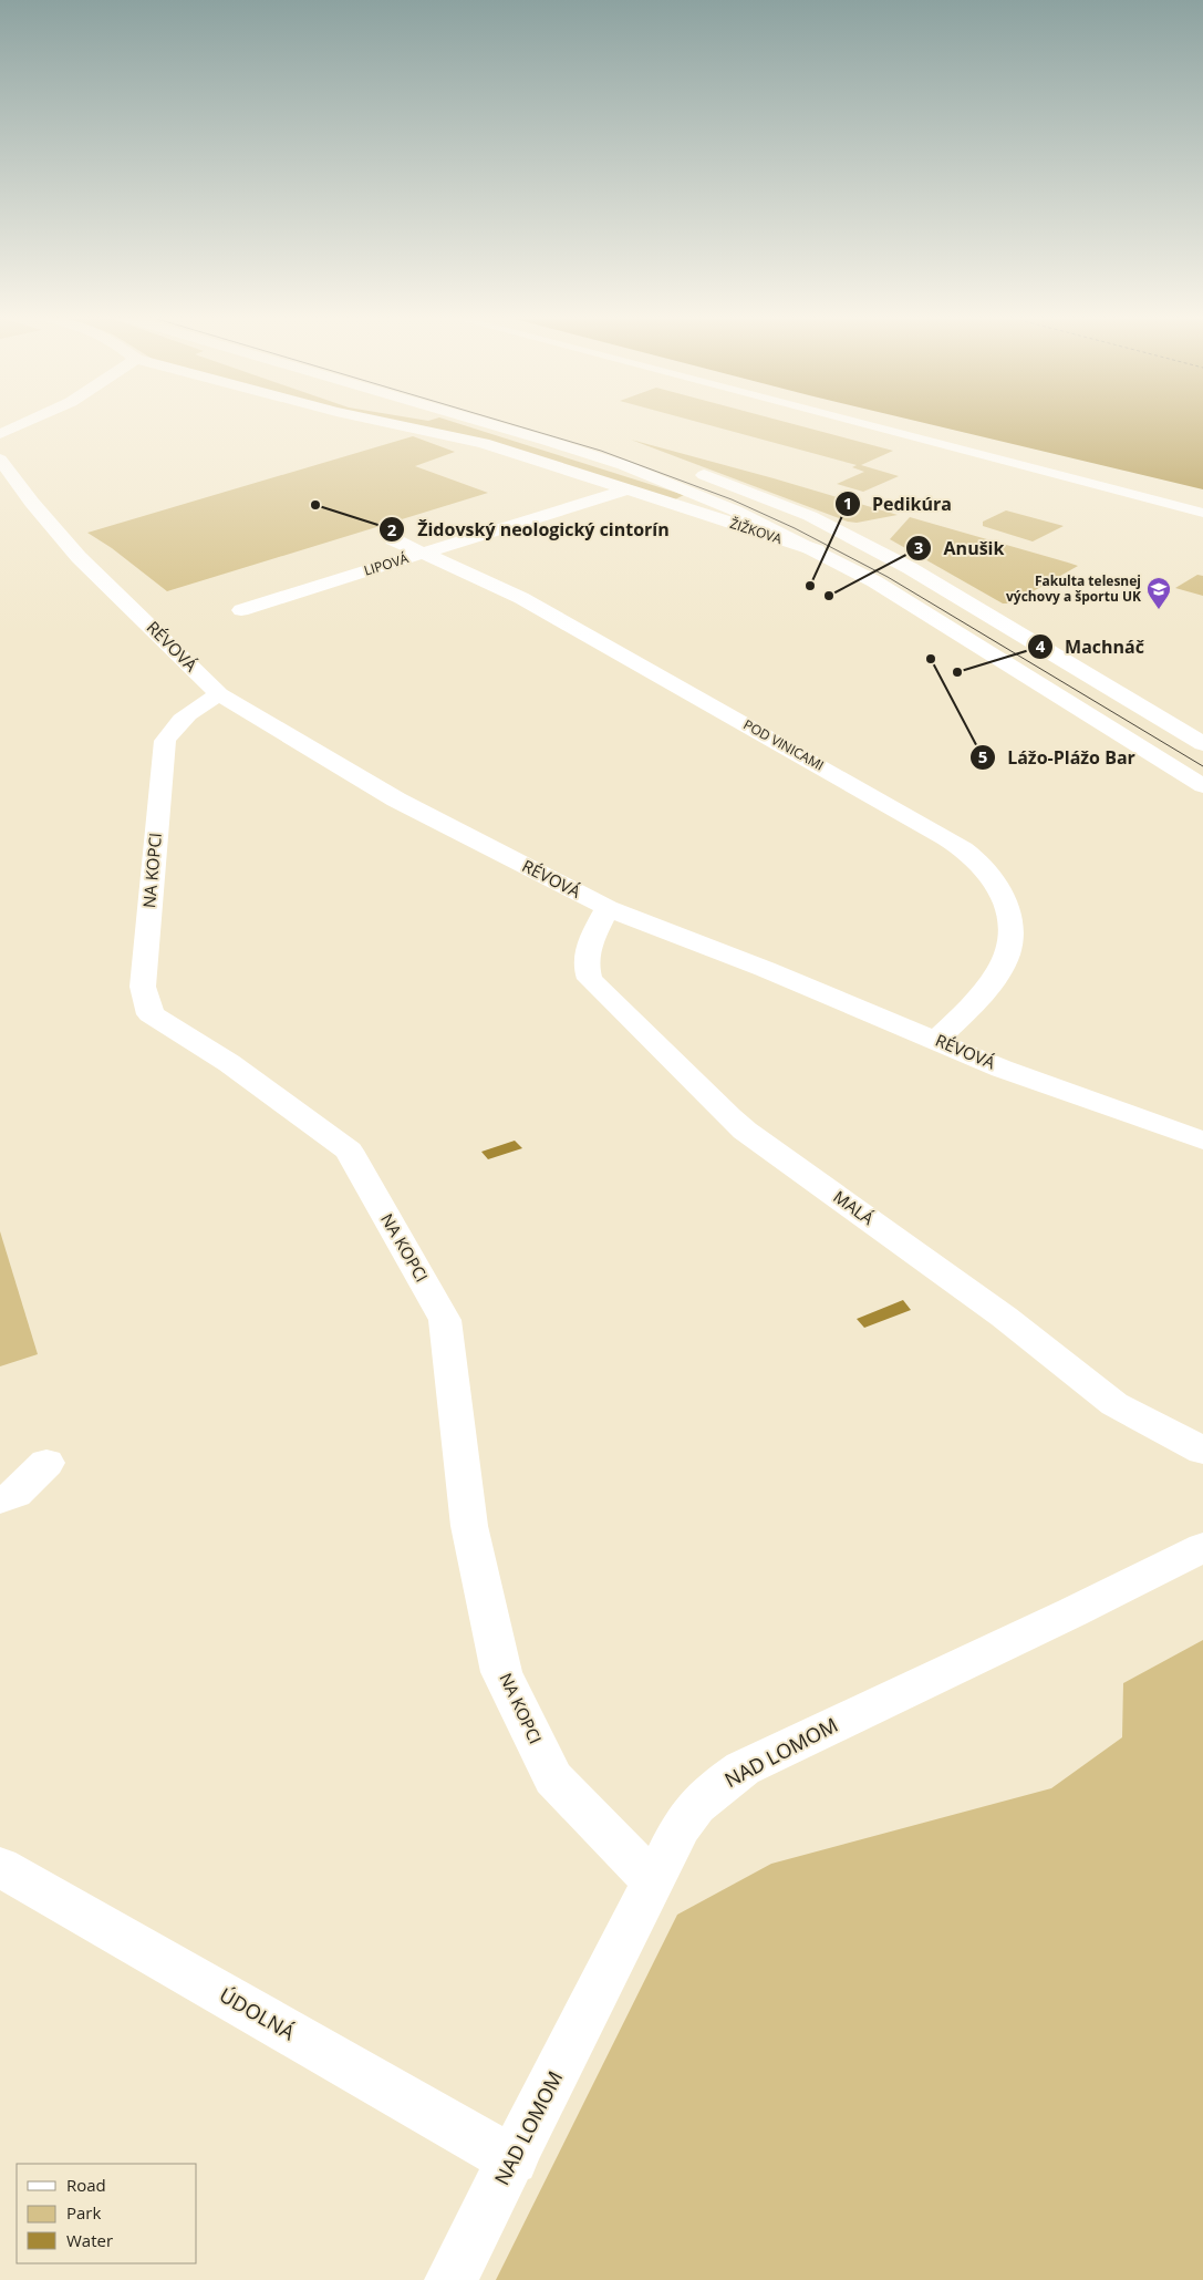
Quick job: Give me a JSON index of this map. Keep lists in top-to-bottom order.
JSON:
{
  "streets": {
    "street": [
      "ŽIŽKOVA",
      "LIPOVÁ",
      "RÉVOVÁ",
      "POD VINICAMI",
      "NA KOPCI",
      "MALÁ",
      "NAD LOMOM",
      "ÚDOLNÁ"
    ]
  },
  "crossings": [
    ["ŽIŽKOVA", "LIPOVÁ"],
    ["LIPOVÁ", "POD VINICAMI"],
    ["RÉVOVÁ", "POD VINICAMI"],
    ["RÉVOVÁ", "NA KOPCI"],
    ["RÉVOVÁ", "MALÁ"],
    ["NA KOPCI", "NAD LOMOM"],
    ["NAD LOMOM", "ÚDOLNÁ"]
  ],
  "places": {
    "other": [
      "Židovský neologický cintorín",
      "Pedikúra",
      "Anušik",
      "Lážo-Plážo Bar",
      "Machnáč"
    ],
    "school or university": ["Fakulta telesnej výchovy a športu UK"]
  },
  "legend": ["Road", "Park", "Water"]
}
